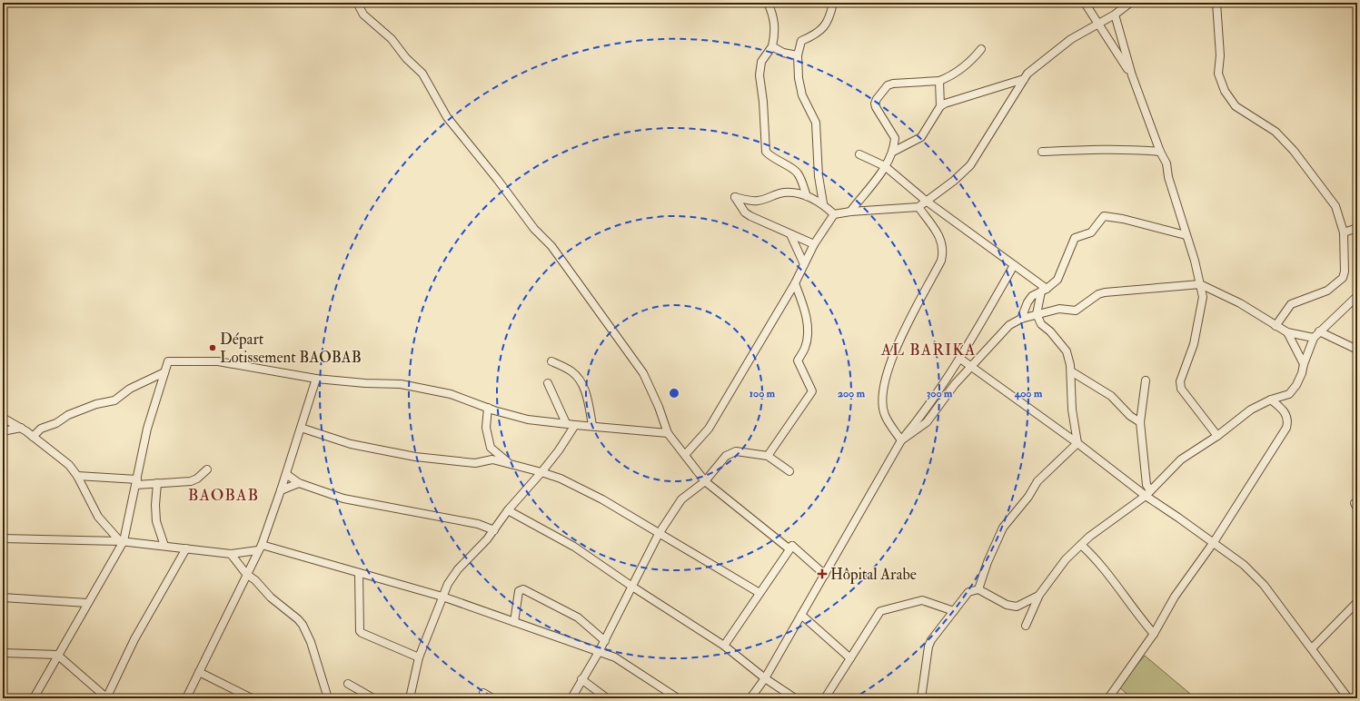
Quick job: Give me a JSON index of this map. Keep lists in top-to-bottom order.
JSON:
{
  "districts": ["AL BARIKA", "BAOBAB"],
  "places": {
    "other": ["Départ Lotissement BAOBAB"],
    "health": ["Hôpital Arabe"]
  },
  "rings": [
    "100 m",
    "200 m",
    "300 m",
    "400 m"
  ]
}
